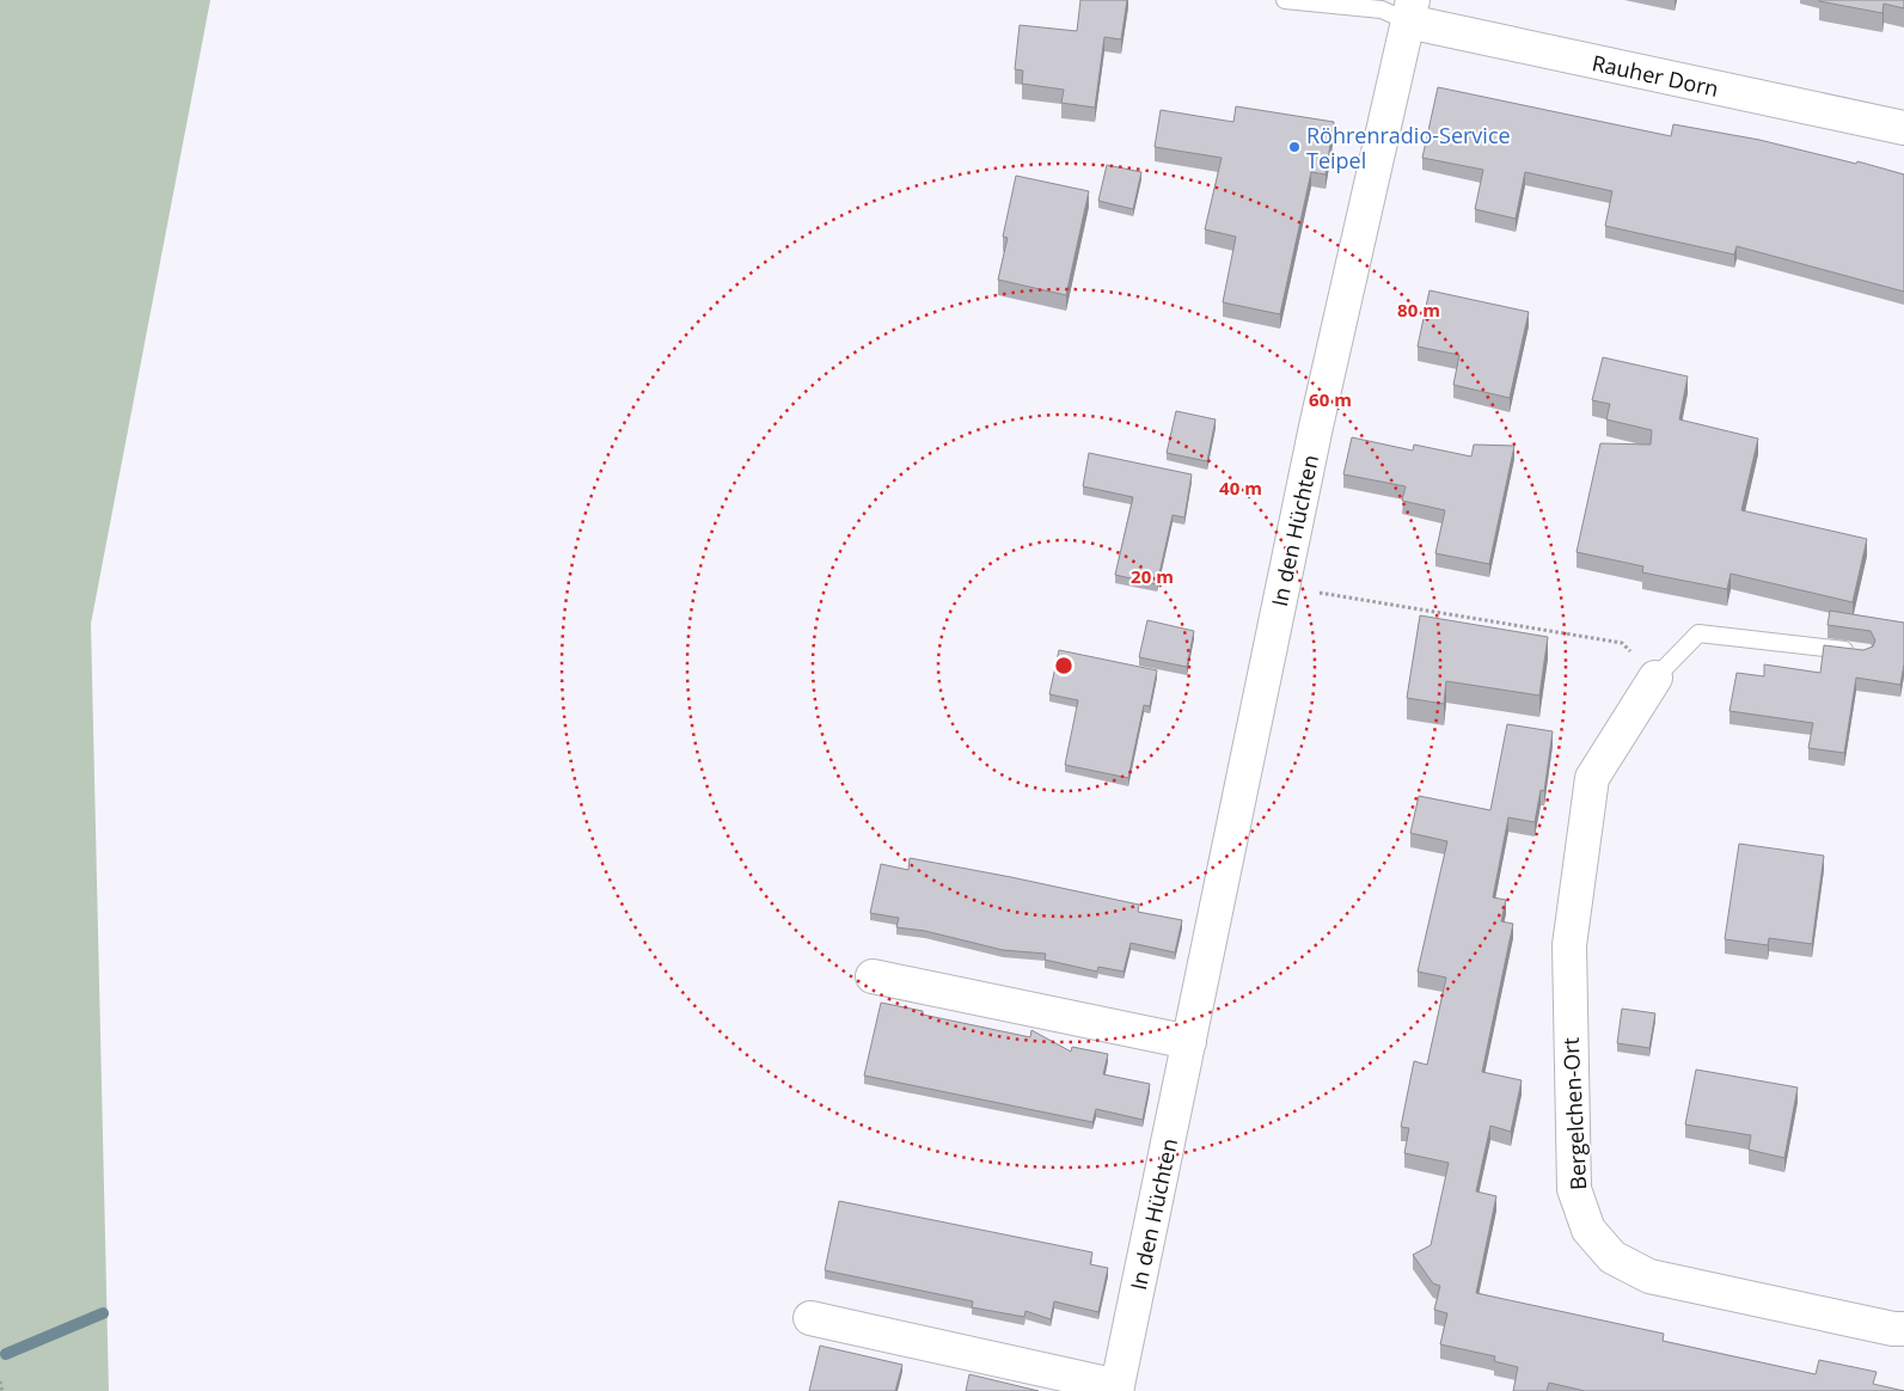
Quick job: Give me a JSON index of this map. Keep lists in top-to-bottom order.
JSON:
{
  "streets": {
    "street": ["Rauher Dorn", "In den Hüchten", "Bergelchen-Ort"]
  },
  "crossings": [
    ["Rauher Dorn", "In den Hüchten"]
  ],
  "places": ["Röhrenradio-Service Teipel"],
  "rings": [
    "80 m",
    "60 m",
    "40 m",
    "20 m"
  ]
}
